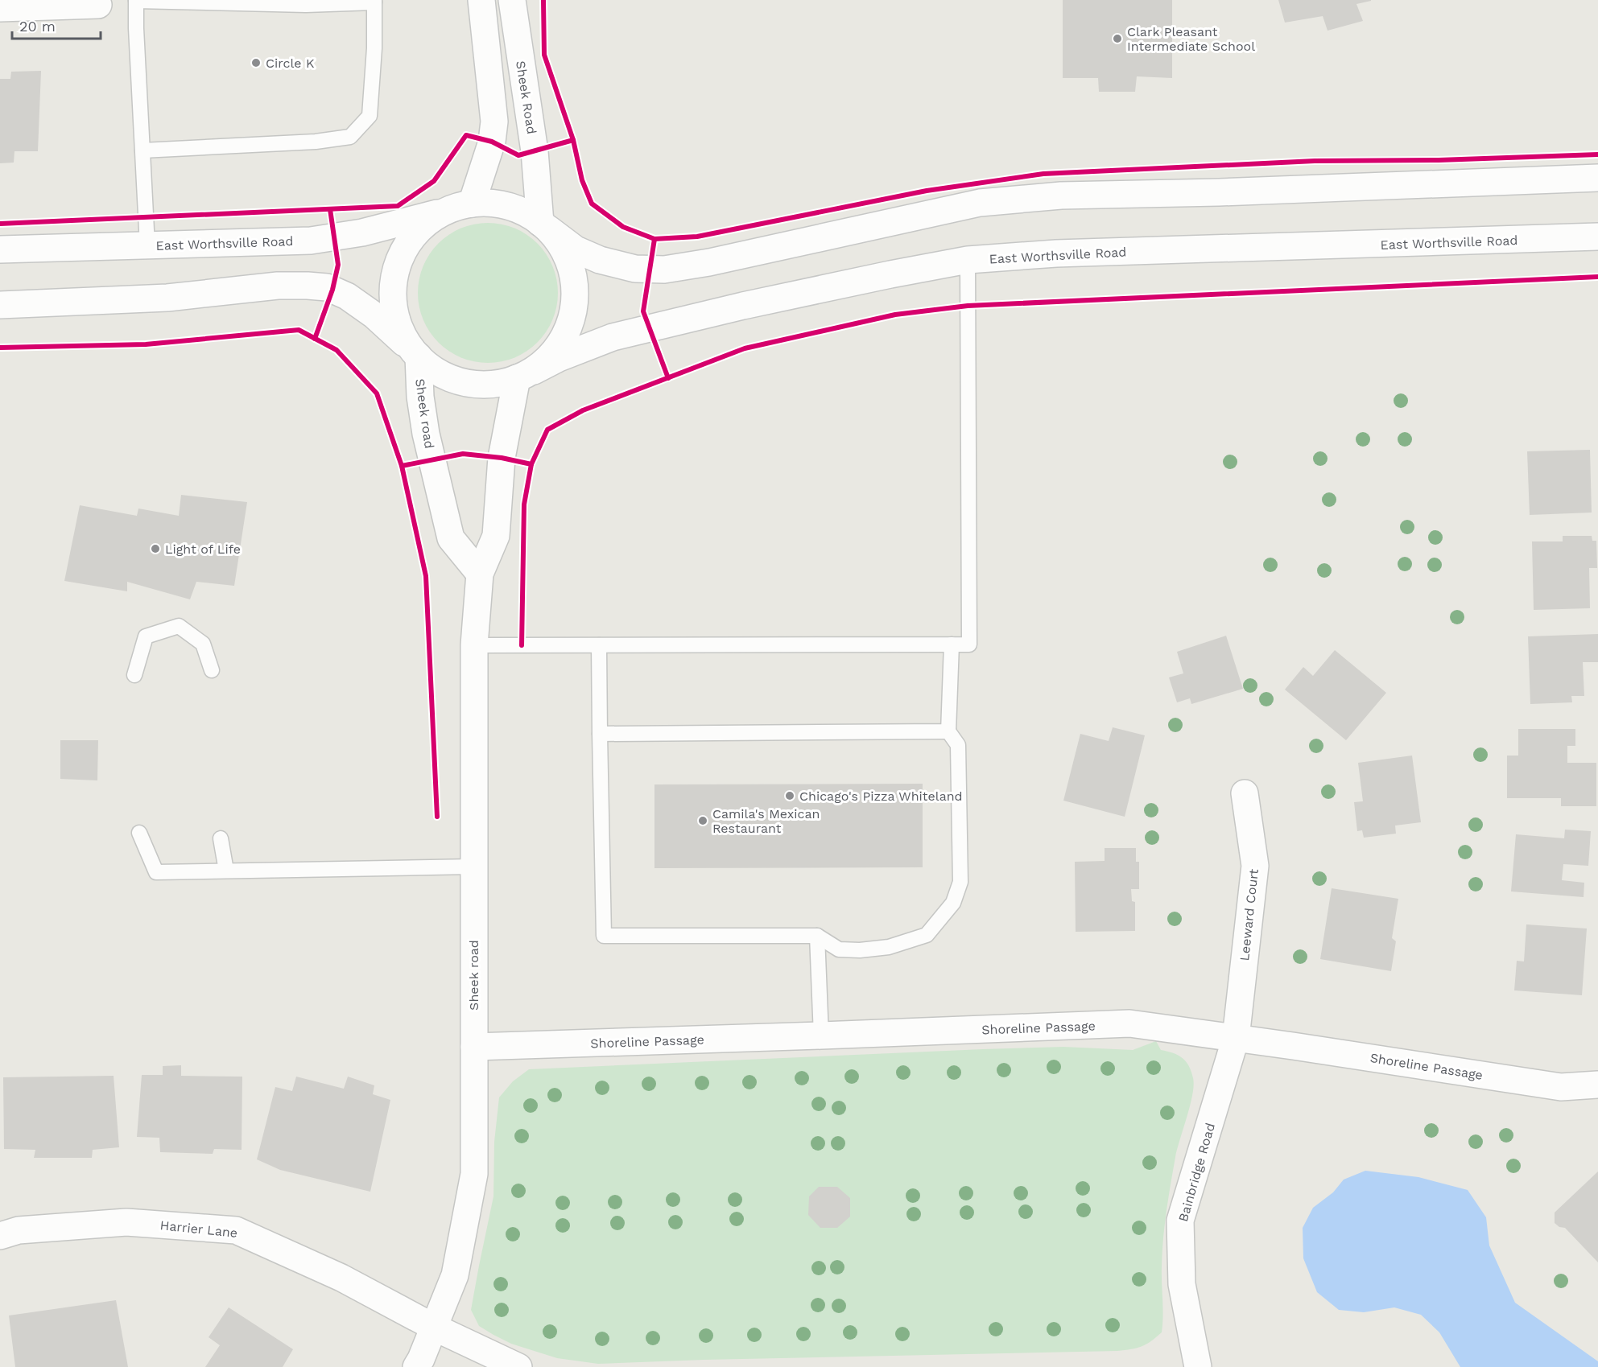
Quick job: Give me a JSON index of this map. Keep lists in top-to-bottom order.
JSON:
{
  "streets": {
    "street": [
      "Sheek Road",
      "East Worthsville Road",
      "Sheek road",
      "Leeward Court",
      "Shoreline Passage",
      "Bainbridge Road",
      "Harrier Lane"
    ]
  },
  "crossings": [
    ["Sheek Road", "East Worthsville Road"],
    ["East Worthsville Road", "Sheek road"],
    ["Sheek road", "Shoreline Passage"],
    ["Sheek road", "Harrier Lane"],
    ["Leeward Court", "Shoreline Passage"],
    ["Leeward Court", "Bainbridge Road"],
    ["Shoreline Passage", "Bainbridge Road"]
  ],
  "places": [
    "Clark Pleasant Intermediate School",
    "Circle K",
    "Light of Life",
    "Chicago's Pizza Whiteland",
    "Camila's Mexican Restaurant"
  ],
  "scale_bar": "20 m"
}
